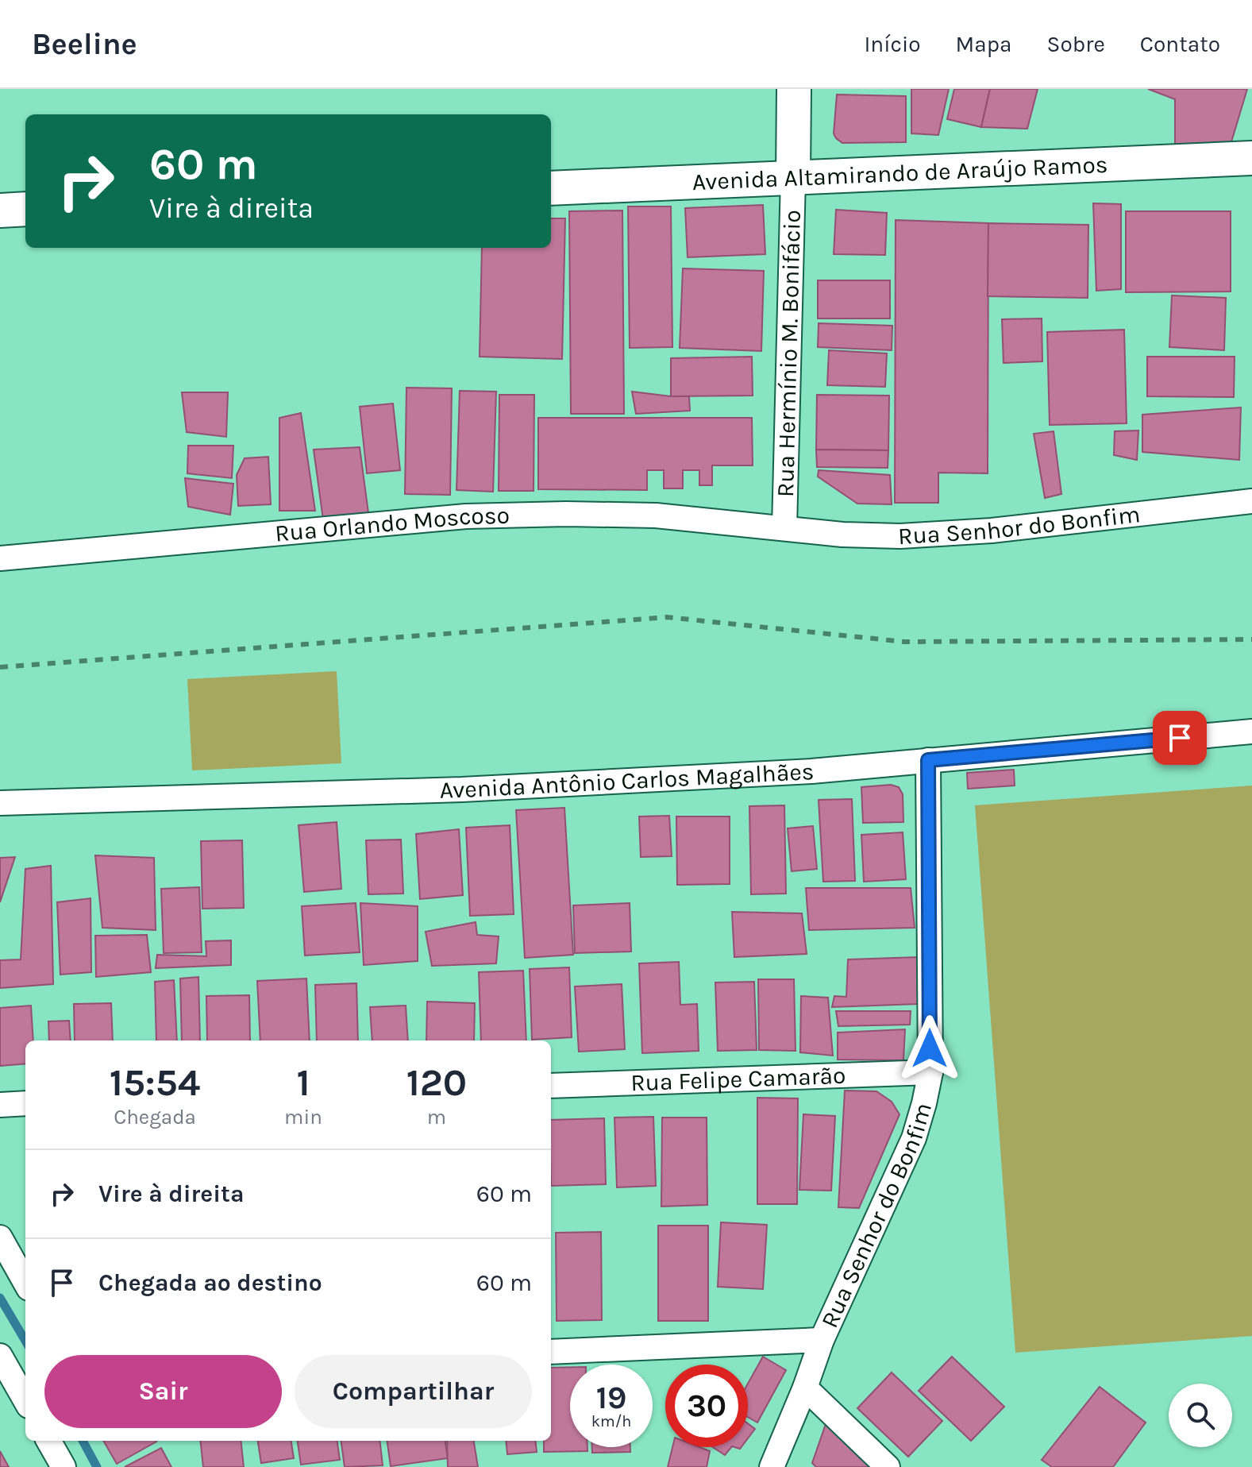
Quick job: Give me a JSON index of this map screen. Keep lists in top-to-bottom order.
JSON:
{
  "streets": {
    "main road": ["Avenida Altamirando de Araújo Ramos"],
    "street": [
      "Rua Hermínio M. Bonifácio",
      "Rua Orlando Moscoso",
      "Rua Senhor do Bonfim",
      "Avenida Antônio Carlos Magalhães",
      "Rua Felipe Camarão"
    ]
  },
  "crossings": [
    ["Avenida Altamirando de Araújo Ramos", "Rua Hermínio M. Bonifácio"],
    ["Rua Hermínio M. Bonifácio", "Rua Orlando Moscoso"],
    ["Rua Hermínio M. Bonifácio", "Rua Senhor do Bonfim"],
    ["Rua Orlando Moscoso", "Rua Senhor do Bonfim"],
    ["Rua Senhor do Bonfim", "Avenida Antônio Carlos Magalhães"],
    ["Rua Senhor do Bonfim", "Rua Felipe Camarão"]
  ],
  "page": {
    "header": "Beeline",
    "nav": [
      "Início",
      "Mapa",
      "Sobre",
      "Contato"
    ],
    "turn": ["60 m", "Vire à direita"],
    "eta": [
      "15:54",
      "Chegada",
      "1",
      "min",
      "120",
      "m"
    ],
    "list": [
      {
        "name": "Vire à direita",
        "value": "60 m"
      },
      {
        "name": "Chegada ao destino",
        "value": "60 m"
      }
    ],
    "buttons": ["Sair", "Compartilhar"],
    "speed": "19 km/h",
    "limit": "30"
  }
}
